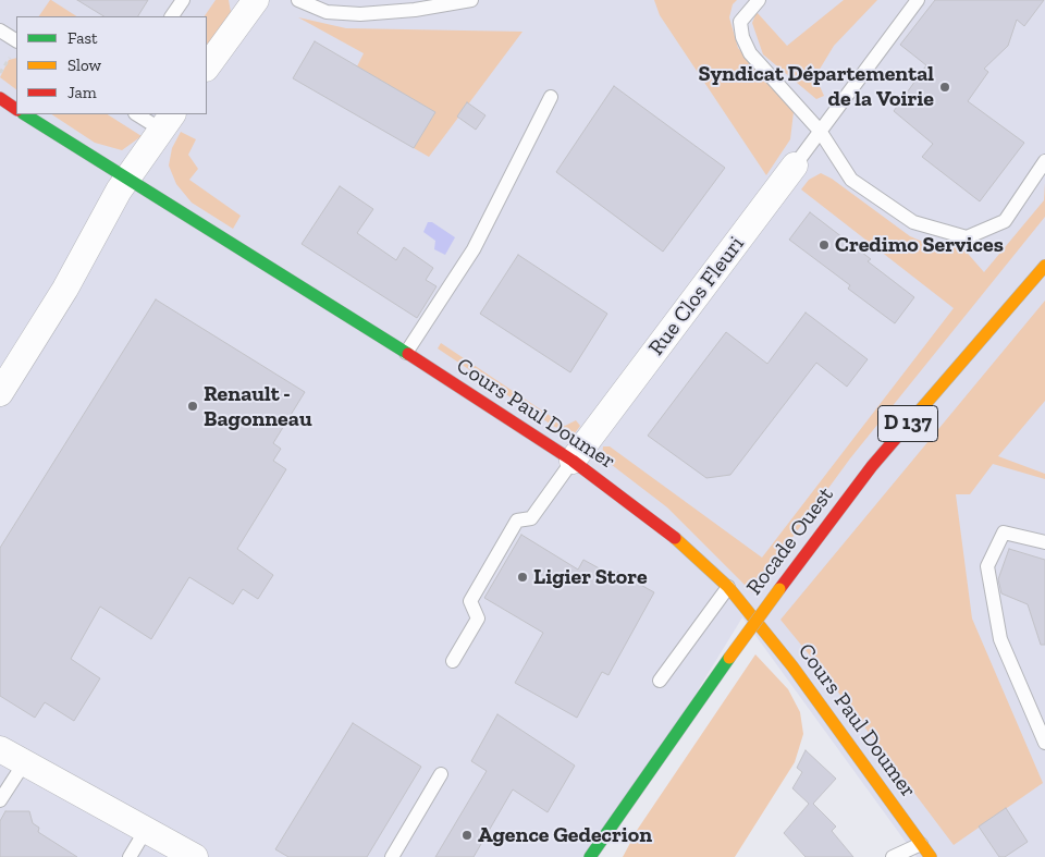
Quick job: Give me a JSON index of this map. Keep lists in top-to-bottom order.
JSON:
{
  "streets": {
    "street": [
      "Rue Clos Fleuri",
      "Cours Paul Doumer",
      "D 137",
      "Rocade Ouest"
    ]
  },
  "crossings": [
    ["Rue Clos Fleuri", "Cours Paul Doumer"]
  ],
  "places": [
    "Syndicat Départemental de la Voirie",
    "Credimo Services",
    "Renault - Bagonneau",
    "Ligier Store",
    "Agence Gedecrion"
  ],
  "legend": ["Fast", "Slow", "Jam"]
}
